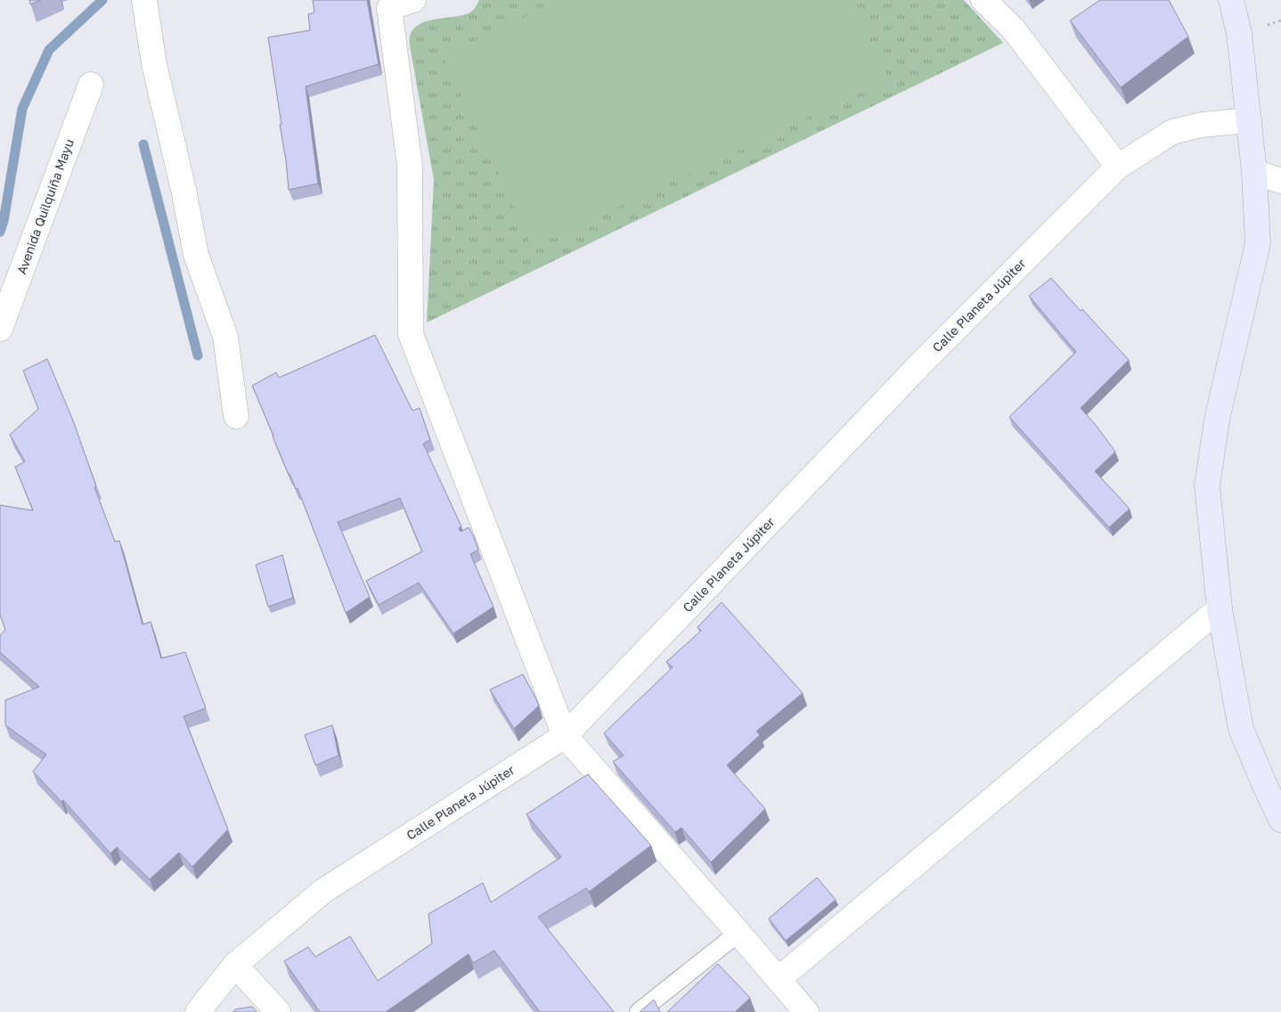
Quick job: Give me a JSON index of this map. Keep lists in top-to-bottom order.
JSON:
{
  "streets": {
    "street": ["Avenida Quilquiña Mayu", "Calle Planeta Júpiter"]
  }
}
